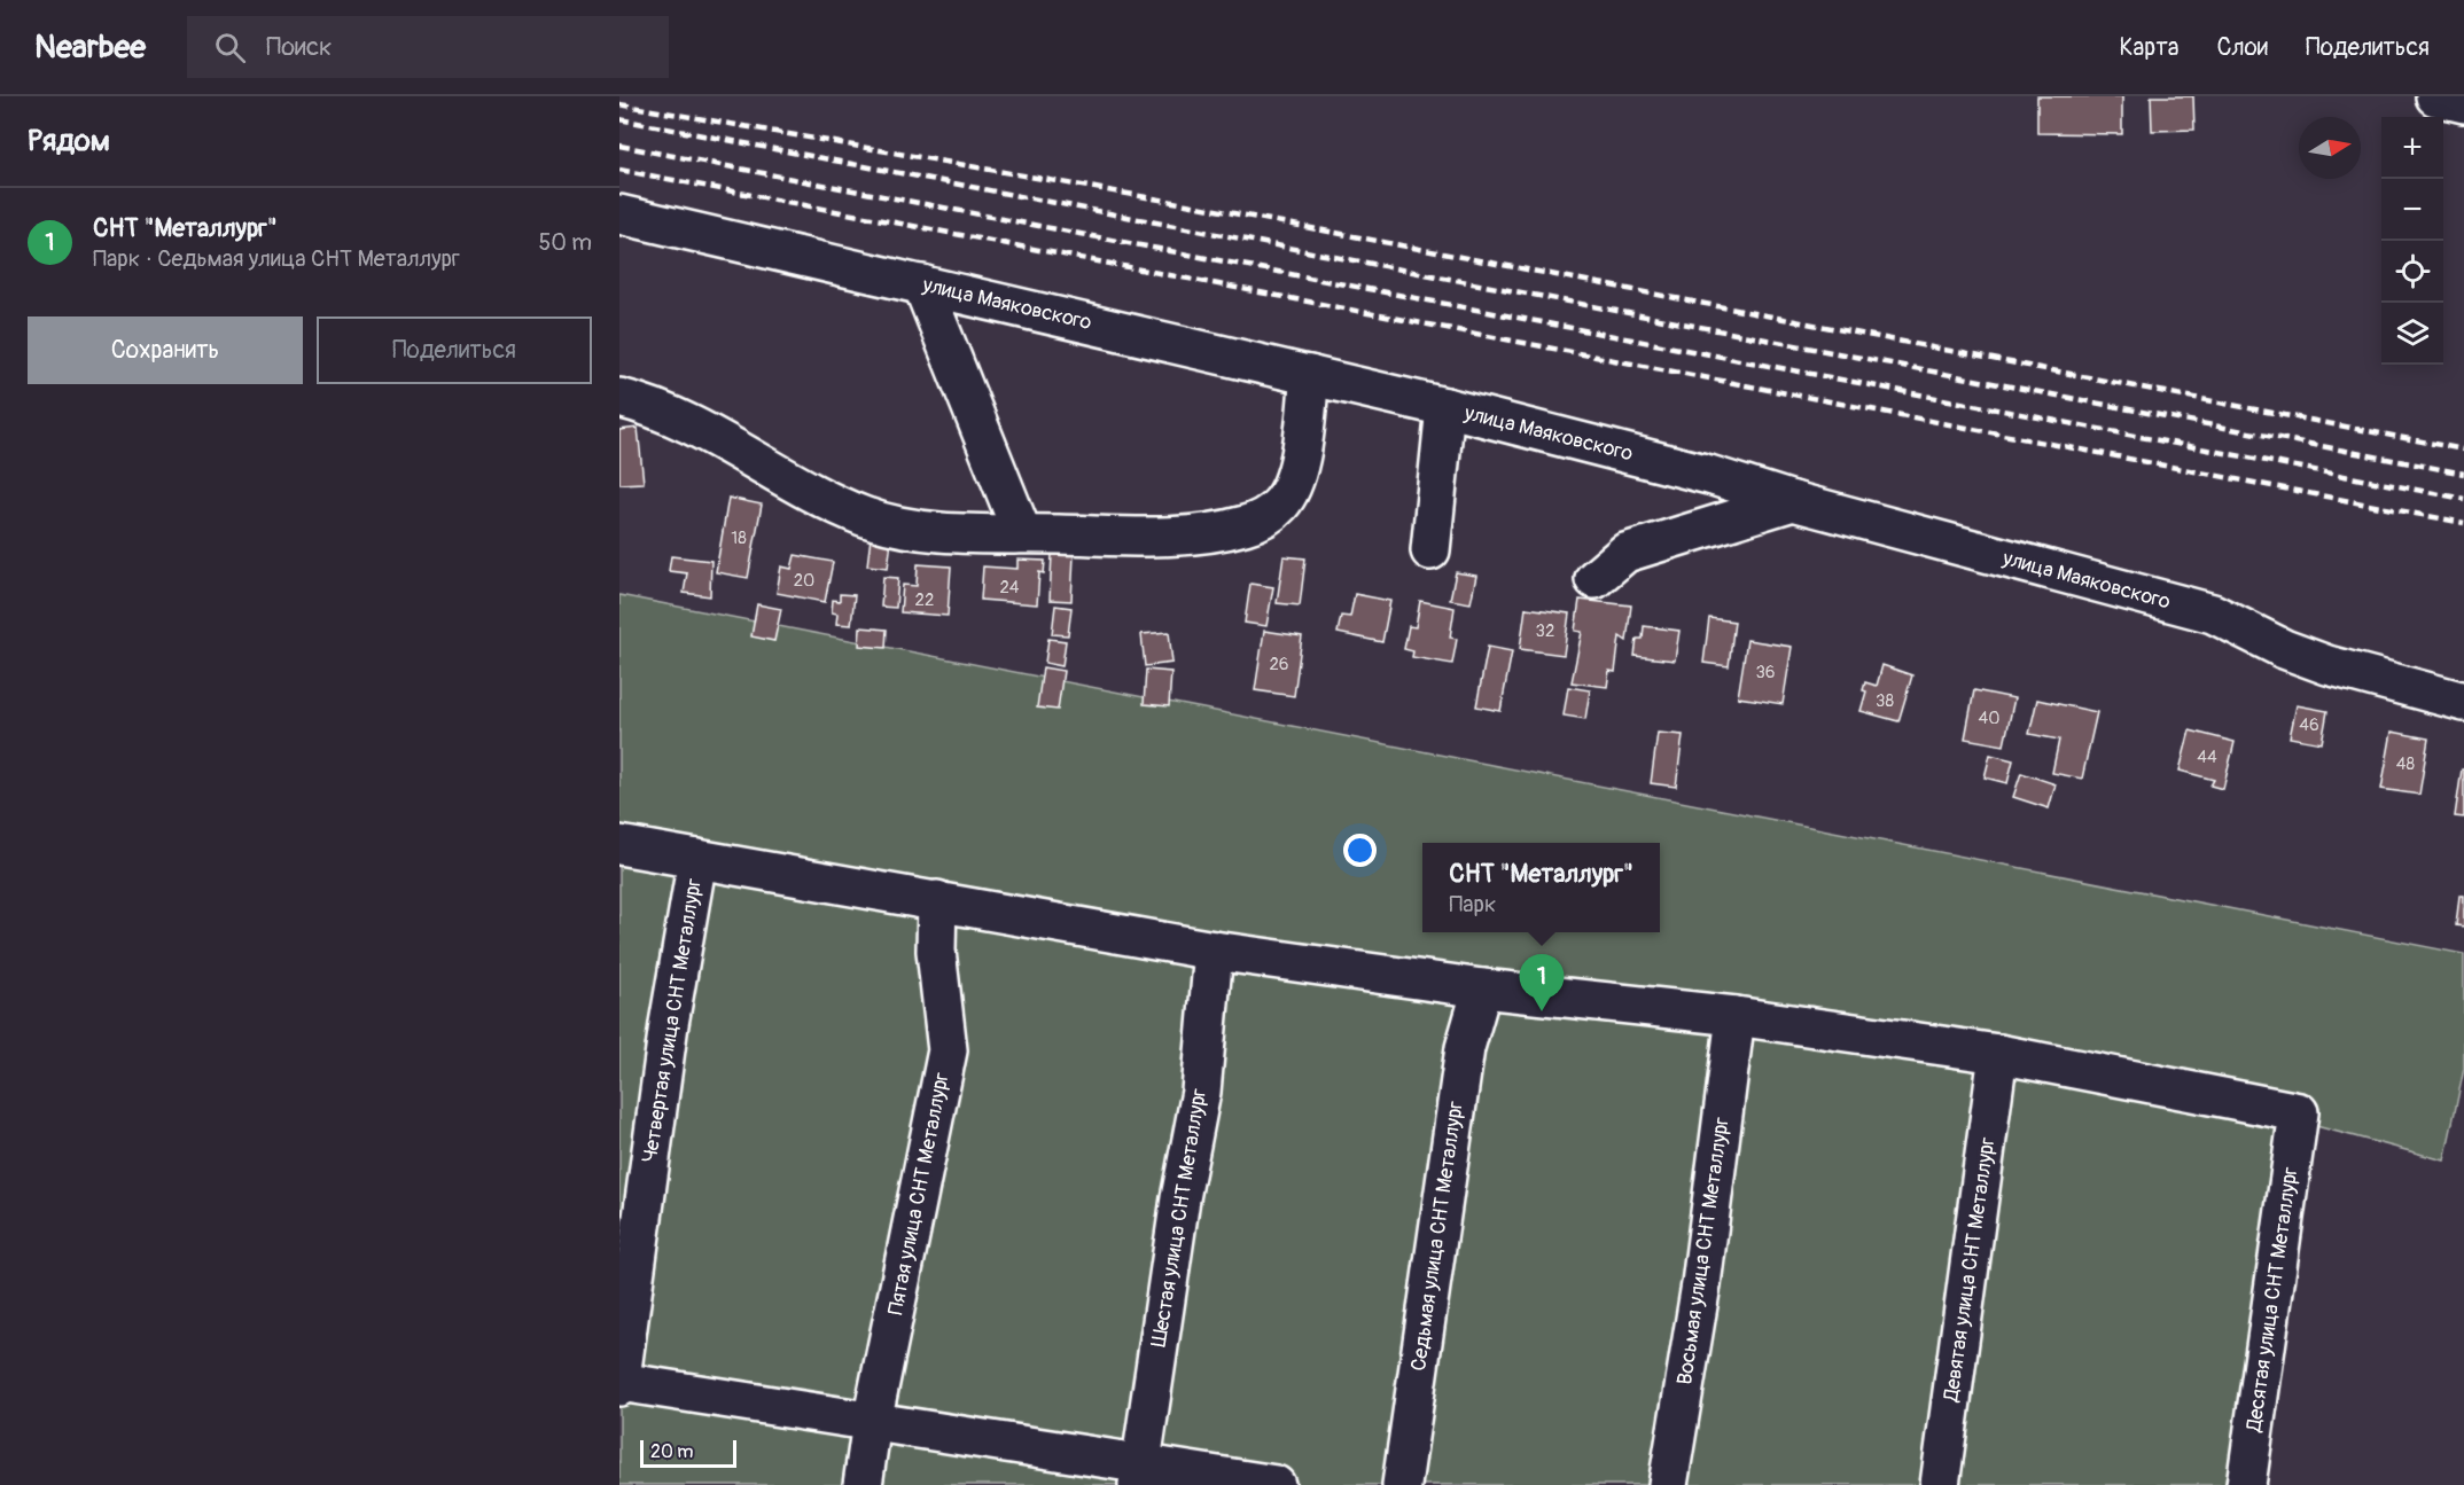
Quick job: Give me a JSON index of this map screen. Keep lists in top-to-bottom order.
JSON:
{
  "streets": {
    "street": [
      "улица Маяковского",
      "Четвертая улица СНТ Металлург",
      "Пятая улица СНТ Металлург",
      "Шестая улица СНТ Металлург",
      "Седьмая улица СНТ Металлург",
      "Восьмая улица СНТ Металлург",
      "Девятая улица СНТ Металлург",
      "Десятая улица СНТ Металлург"
    ]
  },
  "crossings": [
    ["Девятая улица СНТ Металлург", "Десятая улица СНТ Металлург"]
  ],
  "house_numbers": [
    "18",
    "20",
    "24",
    "22",
    "32",
    "26",
    "36",
    "38",
    "40",
    "46",
    "44",
    "48"
  ],
  "scale_bar": "20 m",
  "north": "right",
  "page": {
    "header": "Nearbee",
    "search": "Поиск",
    "nav": ["Карта", "Слои", "Поделиться"],
    "heading": "Рядом",
    "map_buttons": ["+", "−"],
    "list": [
      {
        "mark": "1",
        "name": "СНТ \"Металлург\"",
        "note": "Парк · Седьмая улица СНТ Металлург",
        "value": "50 m"
      }
    ],
    "buttons": ["Сохранить", "Поделиться"],
    "popup": ["СНТ \"Металлург\"", "Парк"],
    "pins": "1",
    "scale": "20 m"
  }
}
